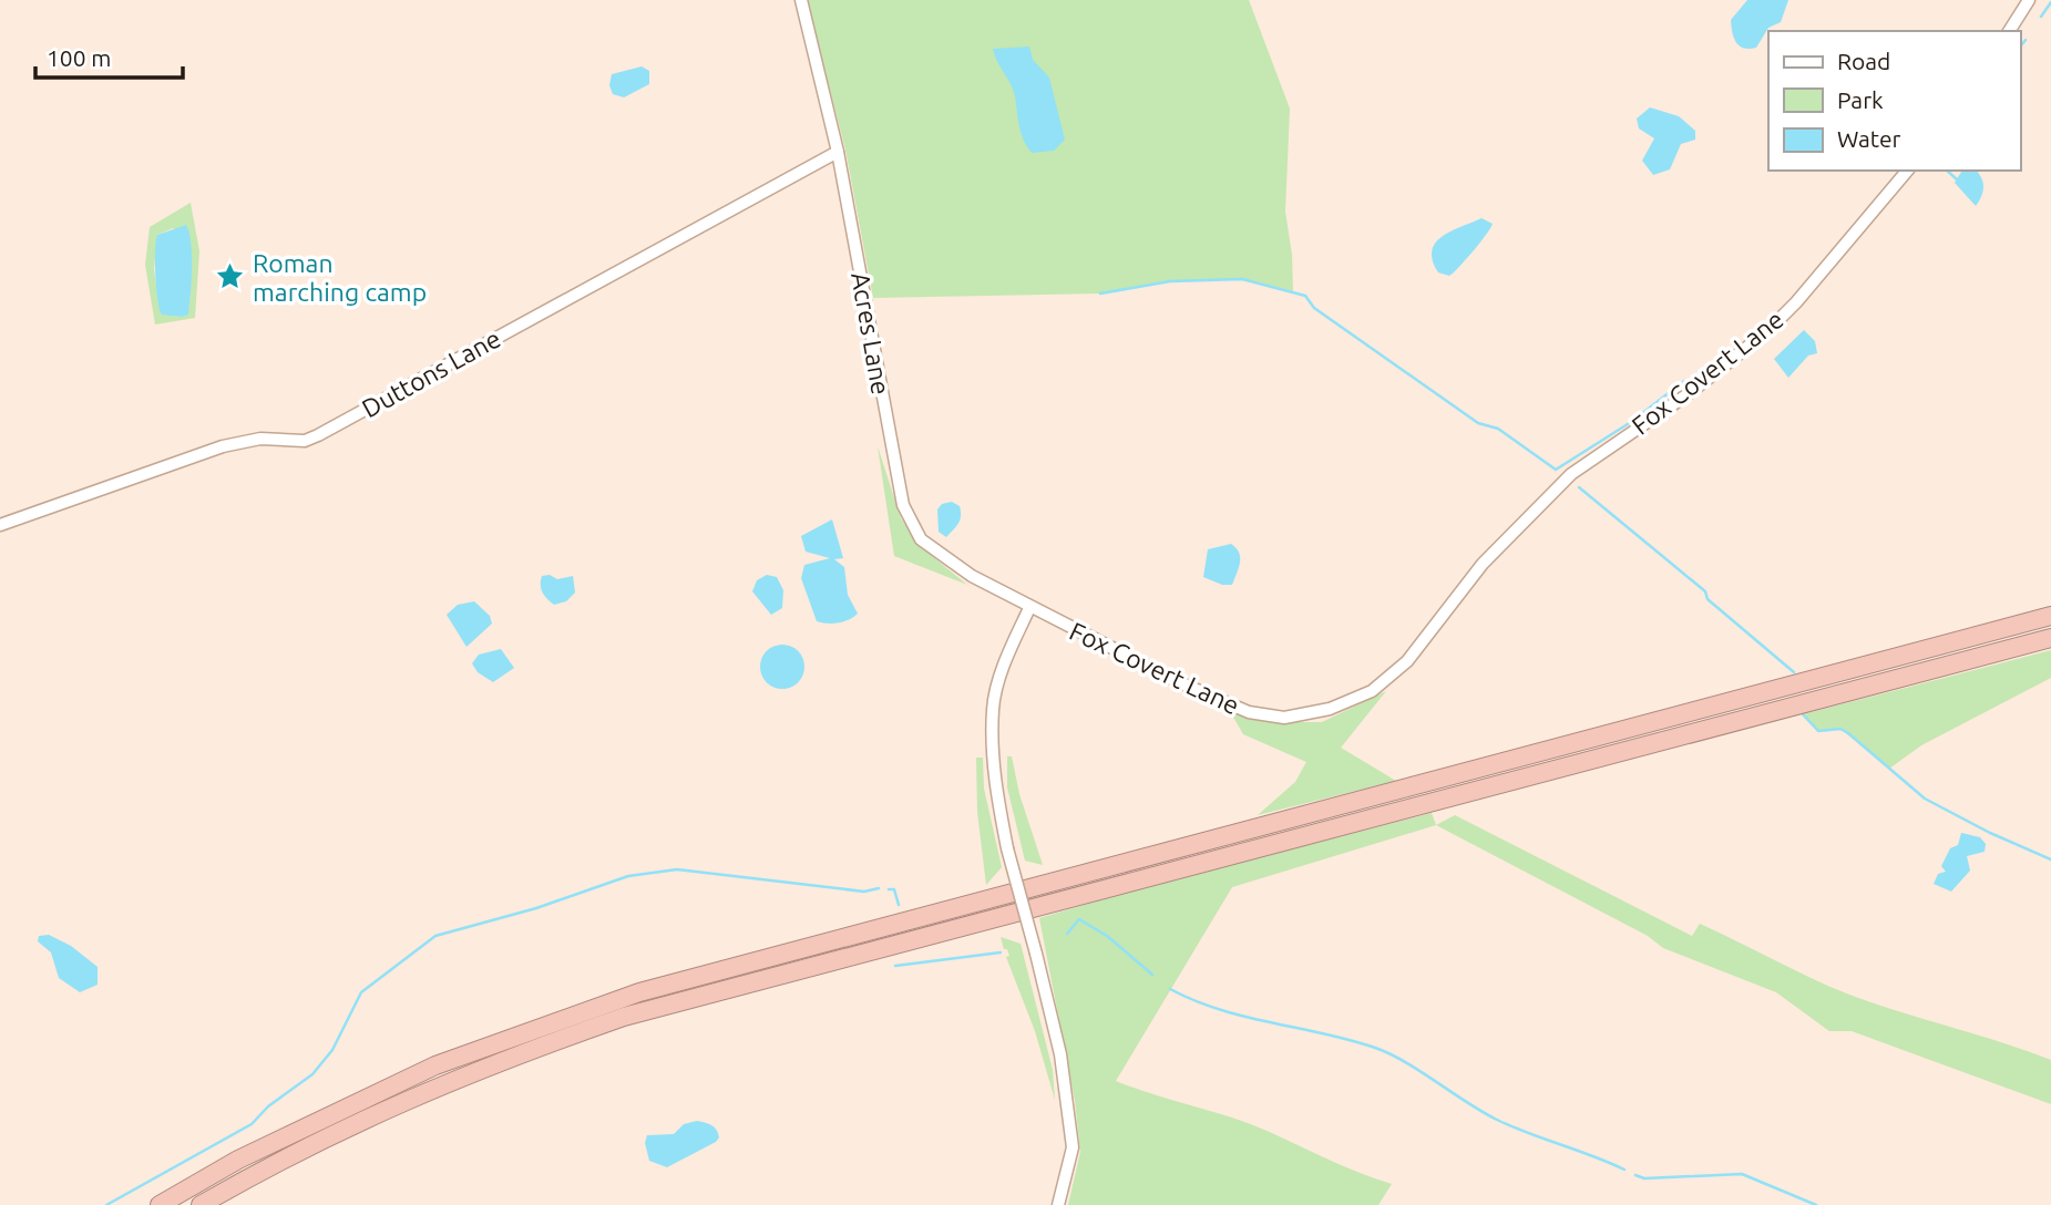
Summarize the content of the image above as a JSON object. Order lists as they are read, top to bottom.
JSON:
{
  "streets": {
    "street": ["Acres Lane", "Fox Covert Lane", "Duttons Lane"]
  },
  "crossings": [
    ["Acres Lane", "Fox Covert Lane"],
    ["Acres Lane", "Duttons Lane"]
  ],
  "places": {
    "place": ["Roman marching camp"]
  },
  "legend": ["Road", "Park", "Water"],
  "scale_bar": "100 m"
}
